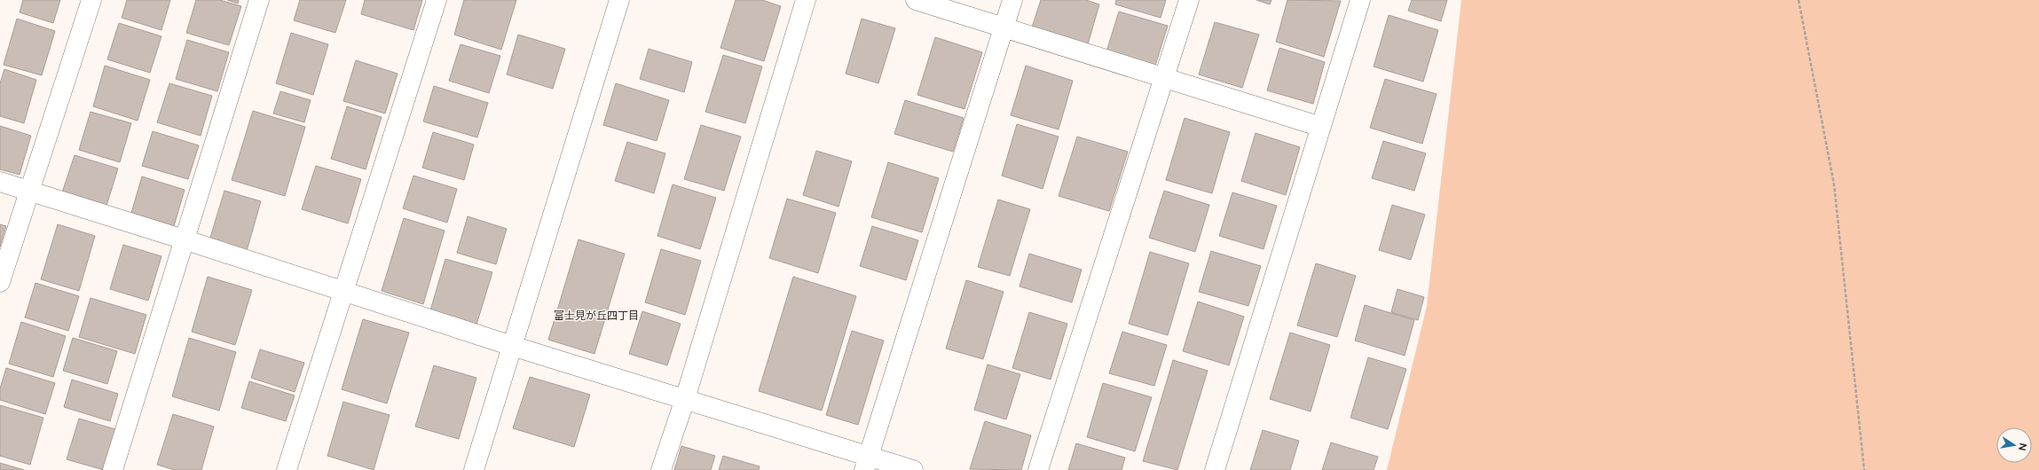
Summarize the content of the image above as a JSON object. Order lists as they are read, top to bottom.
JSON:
{
  "districts": ["富士見が丘四丁目"],
  "north": "right"
}
